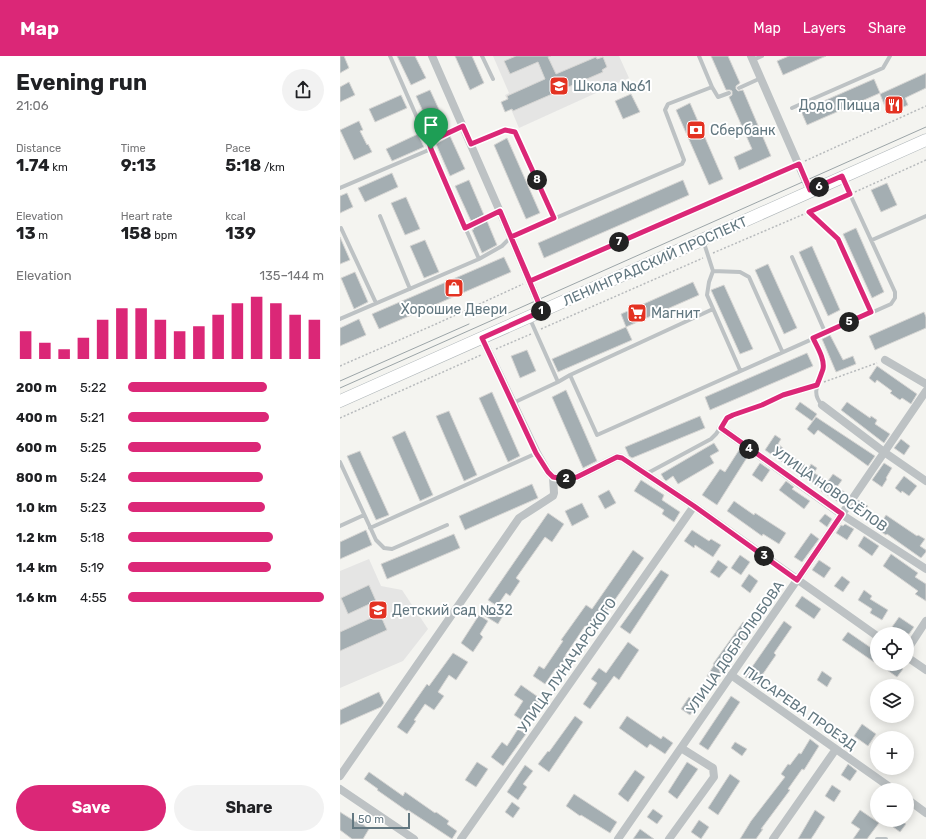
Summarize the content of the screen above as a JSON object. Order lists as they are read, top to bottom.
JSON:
{
  "streets": {
    "main road": ["ЛЕНИНГРАДСКИЙ ПРОСПЕКТ"],
    "street": [
      "УЛИЦА НОВОСЁЛОВ",
      "УЛИЦА ДОБРОЛЮБОВА",
      "УЛИЦА ЛУНАЧАРСКОГО",
      "ПИСАРЕВА ПРОЕЗД"
    ]
  },
  "crossings": [
    ["УЛИЦА НОВОСЁЛОВ", "УЛИЦА ДОБРОЛЮБОВА"],
    ["УЛИЦА ДОБРОЛЮБОВА", "ПИСАРЕВА ПРОЕЗД"]
  ],
  "places": {
    "school or university": ["Школа №61", "Детский сад №32"],
    "restaurant": ["Додо Пицца"],
    "bank": ["Сбербанк"],
    "shop": ["Хорошие Двери"],
    "supermarket": ["Магнит"]
  },
  "scale_bar": "50 m",
  "page": {
    "header": "Map",
    "nav": ["Map", "Layers", "Share"],
    "heading": ["Evening run", "21:06"],
    "stats": [
      ["Distance", "1.74 km"],
      ["Time", "9:13"],
      ["Pace", "5:18 /km"],
      ["Elevation", "13 m"],
      ["Heart rate", "158 bpm"],
      ["kcal", "139"]
    ],
    "pins": [
      "8",
      "6",
      "7",
      "1",
      "5",
      "4",
      "2",
      "3"
    ],
    "chart": ["Elevation", "135–144 m"],
    "list": [
      {
        "name": "200 m",
        "note": "5:22"
      },
      {
        "name": "400 m",
        "note": "5:21"
      },
      {
        "name": "600 m",
        "note": "5:25"
      },
      {
        "name": "800 m",
        "note": "5:24"
      },
      {
        "name": "1.0 km",
        "note": "5:23"
      },
      {
        "name": "1.2 km",
        "note": "5:18"
      },
      {
        "name": "1.4 km",
        "note": "5:19"
      },
      {
        "name": "1.6 km",
        "note": "4:55"
      }
    ],
    "map_buttons": ["+", "−"],
    "buttons": ["Save", "Share"],
    "scale": "50 m"
  }
}
